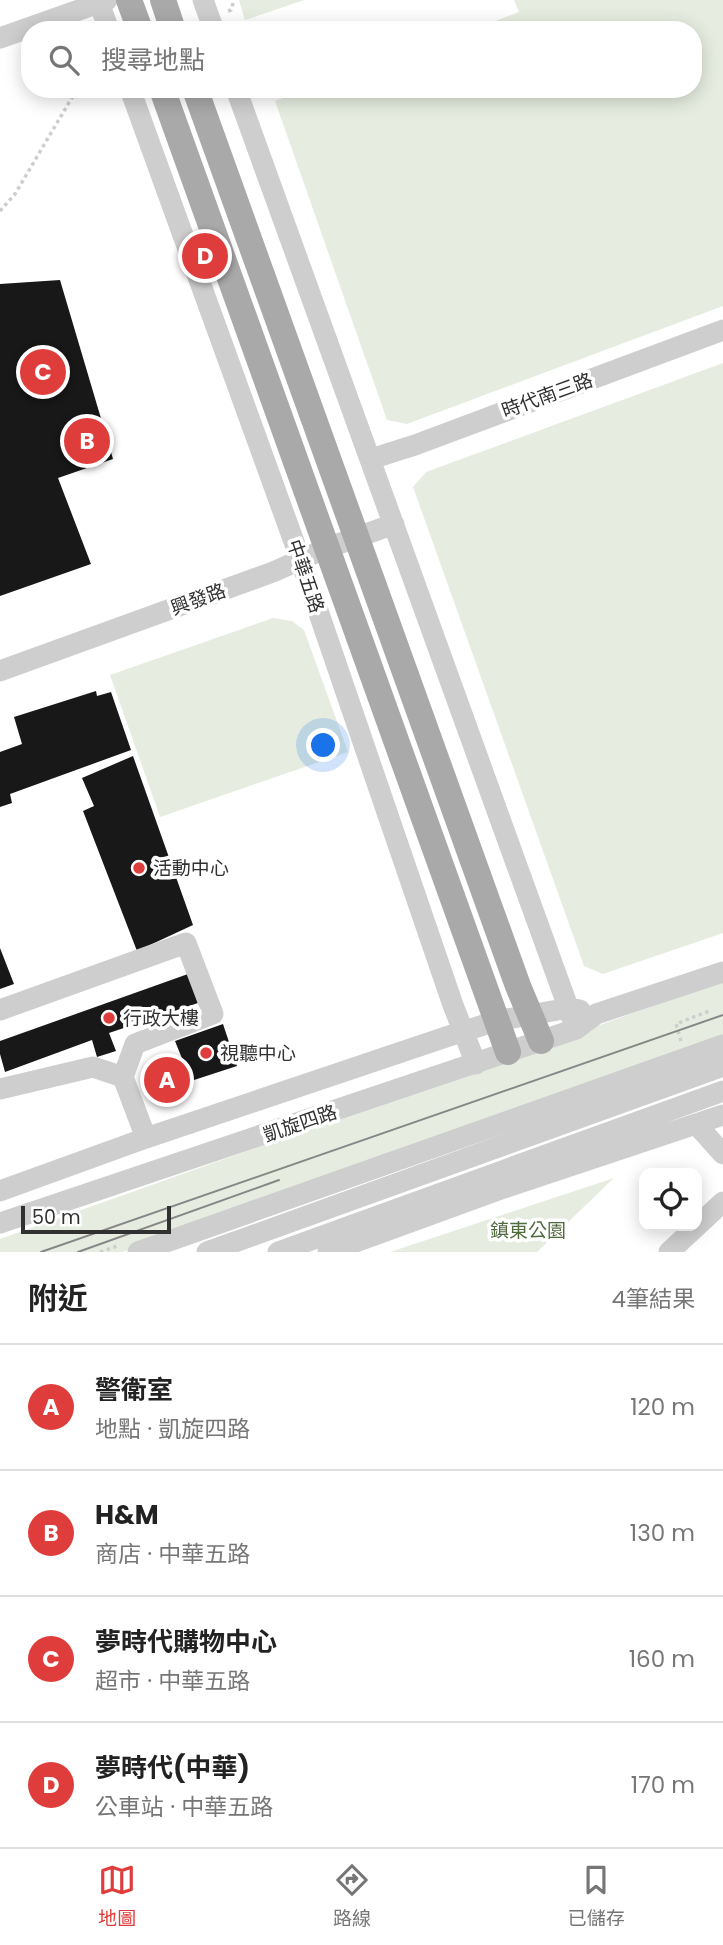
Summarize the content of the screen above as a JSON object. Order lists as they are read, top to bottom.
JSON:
{
  "streets": {
    "main road": ["中華五路"],
    "street": ["時代南三路", "興發路", "凱旋四路"]
  },
  "crossings": [
    ["中華五路", "興發路"],
    ["中華五路", "凱旋四路"]
  ],
  "parks": ["鎮東公園"],
  "places": ["活動中心", "行政大樓", "視聽中心"],
  "scale_bar": "50 m",
  "page": {
    "search": "搜尋地點",
    "pins": [
      "D",
      "C",
      "B",
      "A"
    ],
    "scale": "50 m",
    "heading": ["附近", "4筆結果"],
    "list": [
      {
        "mark": "A",
        "name": "警衛室",
        "note": "地點 · 凱旋四路",
        "value": "120 m"
      },
      {
        "mark": "B",
        "name": "H&M",
        "note": "商店 · 中華五路",
        "value": "130 m"
      },
      {
        "mark": "C",
        "name": "夢時代購物中心",
        "note": "超市 · 中華五路",
        "value": "160 m"
      },
      {
        "mark": "D",
        "name": "夢時代(中華)",
        "note": "公車站 · 中華五路",
        "value": "170 m"
      }
    ],
    "nav": ["地圖", "路線", "已儲存"]
  }
}
